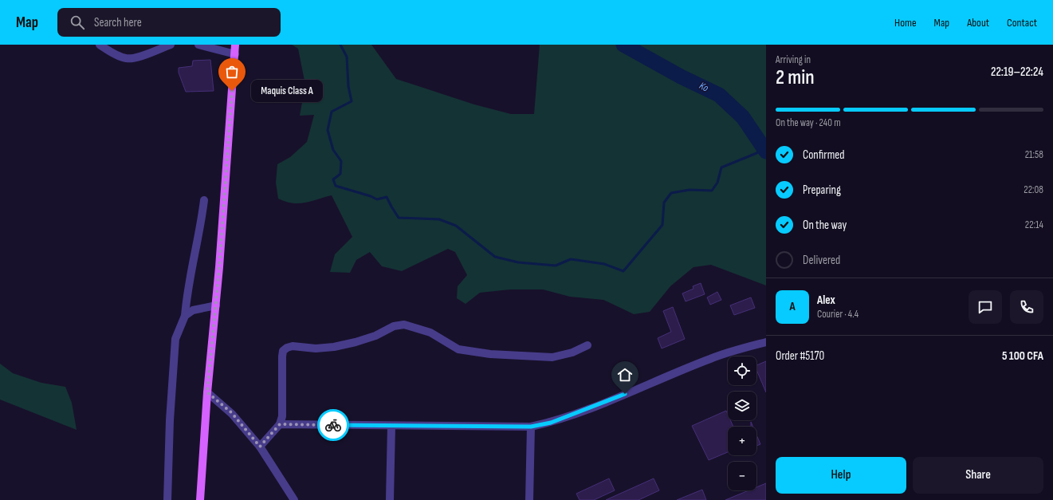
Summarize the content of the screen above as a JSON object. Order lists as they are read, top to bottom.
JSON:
{
  "water": ["Ko"],
  "places": ["Maquis Class A"],
  "page": {
    "header": "Map",
    "search": "Search here",
    "nav": [
      "Home",
      "Map",
      "About",
      "Contact"
    ],
    "heading": ["2 min", "Arriving in", "22:19–22:24"],
    "panel": [
      "Alex",
      "Courier · 4.4",
      "Order #5170",
      "5 100 CFA"
    ],
    "bubble": "Maquis Class A",
    "bar": "On the way · 240 m",
    "list": [
      ["Confirmed", "21:58"],
      ["Preparing", "22:08"],
      ["On the way", "22:14"],
      "Delivered"
    ],
    "round": "A",
    "map_buttons": ["+", "−"],
    "buttons": ["Help", "Share"]
  }
}
